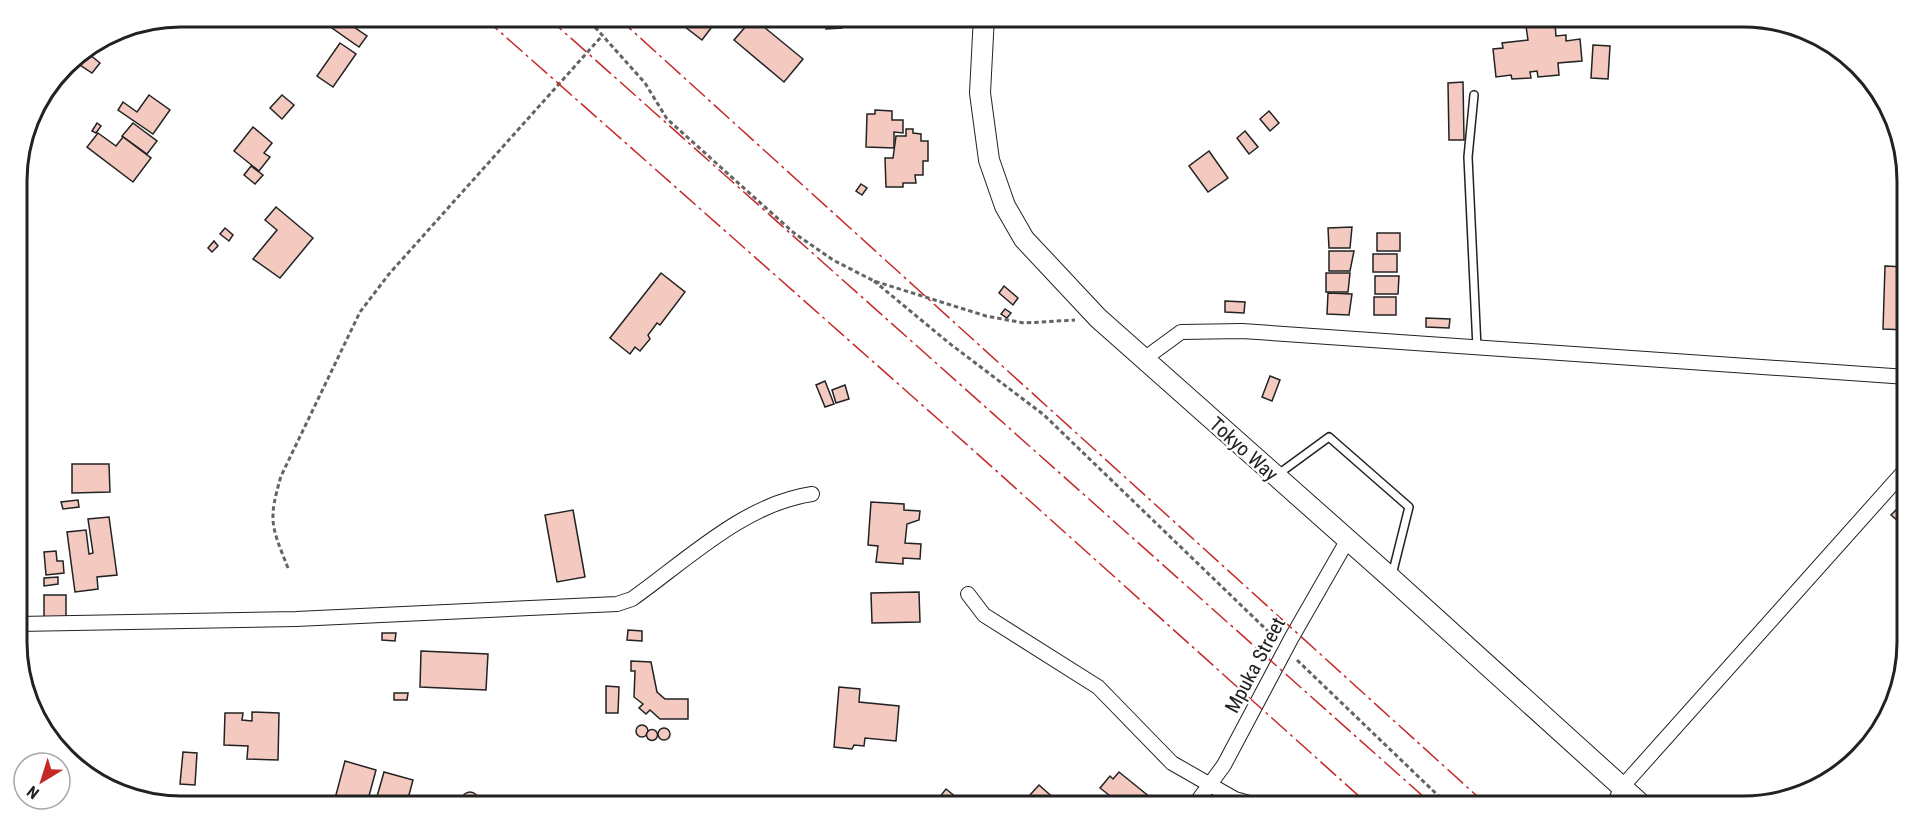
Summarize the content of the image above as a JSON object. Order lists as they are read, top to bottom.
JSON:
{
  "streets": {
    "street": ["Tokyo Way", "Mpuka Street"]
  },
  "crossings": [
    ["Tokyo Way", "Mpuka Street"]
  ],
  "north": "bottom left"
}
